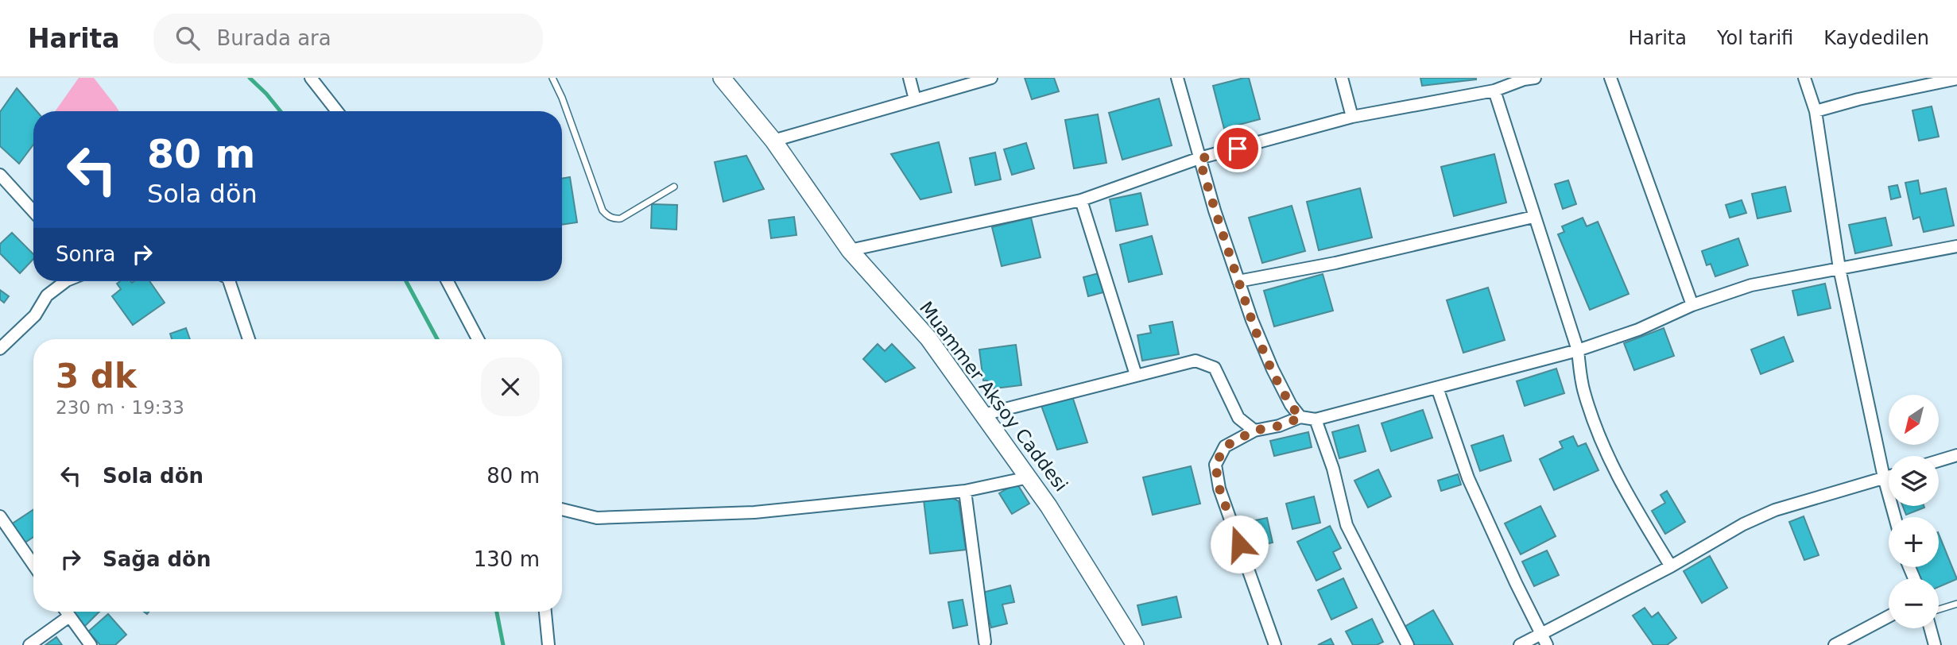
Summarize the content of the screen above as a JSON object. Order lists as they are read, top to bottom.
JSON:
{
  "streets": {
    "street": ["Muammer Aksoy Caddesi"]
  },
  "north": "bottom left",
  "page": {
    "header": "Harita",
    "search": "Burada ara",
    "nav": ["Harita", "Yol tarifi", "Kaydedilen"],
    "turn": ["80 m", "Sola dön"],
    "then": "Sonra",
    "heading": ["3 dk", "230 m · 19:33"],
    "map_buttons": ["+", "−"],
    "list": [
      {
        "name": "Sola dön",
        "value": "80 m"
      },
      {
        "name": "Sağa dön",
        "value": "130 m"
      }
    ]
  }
}
